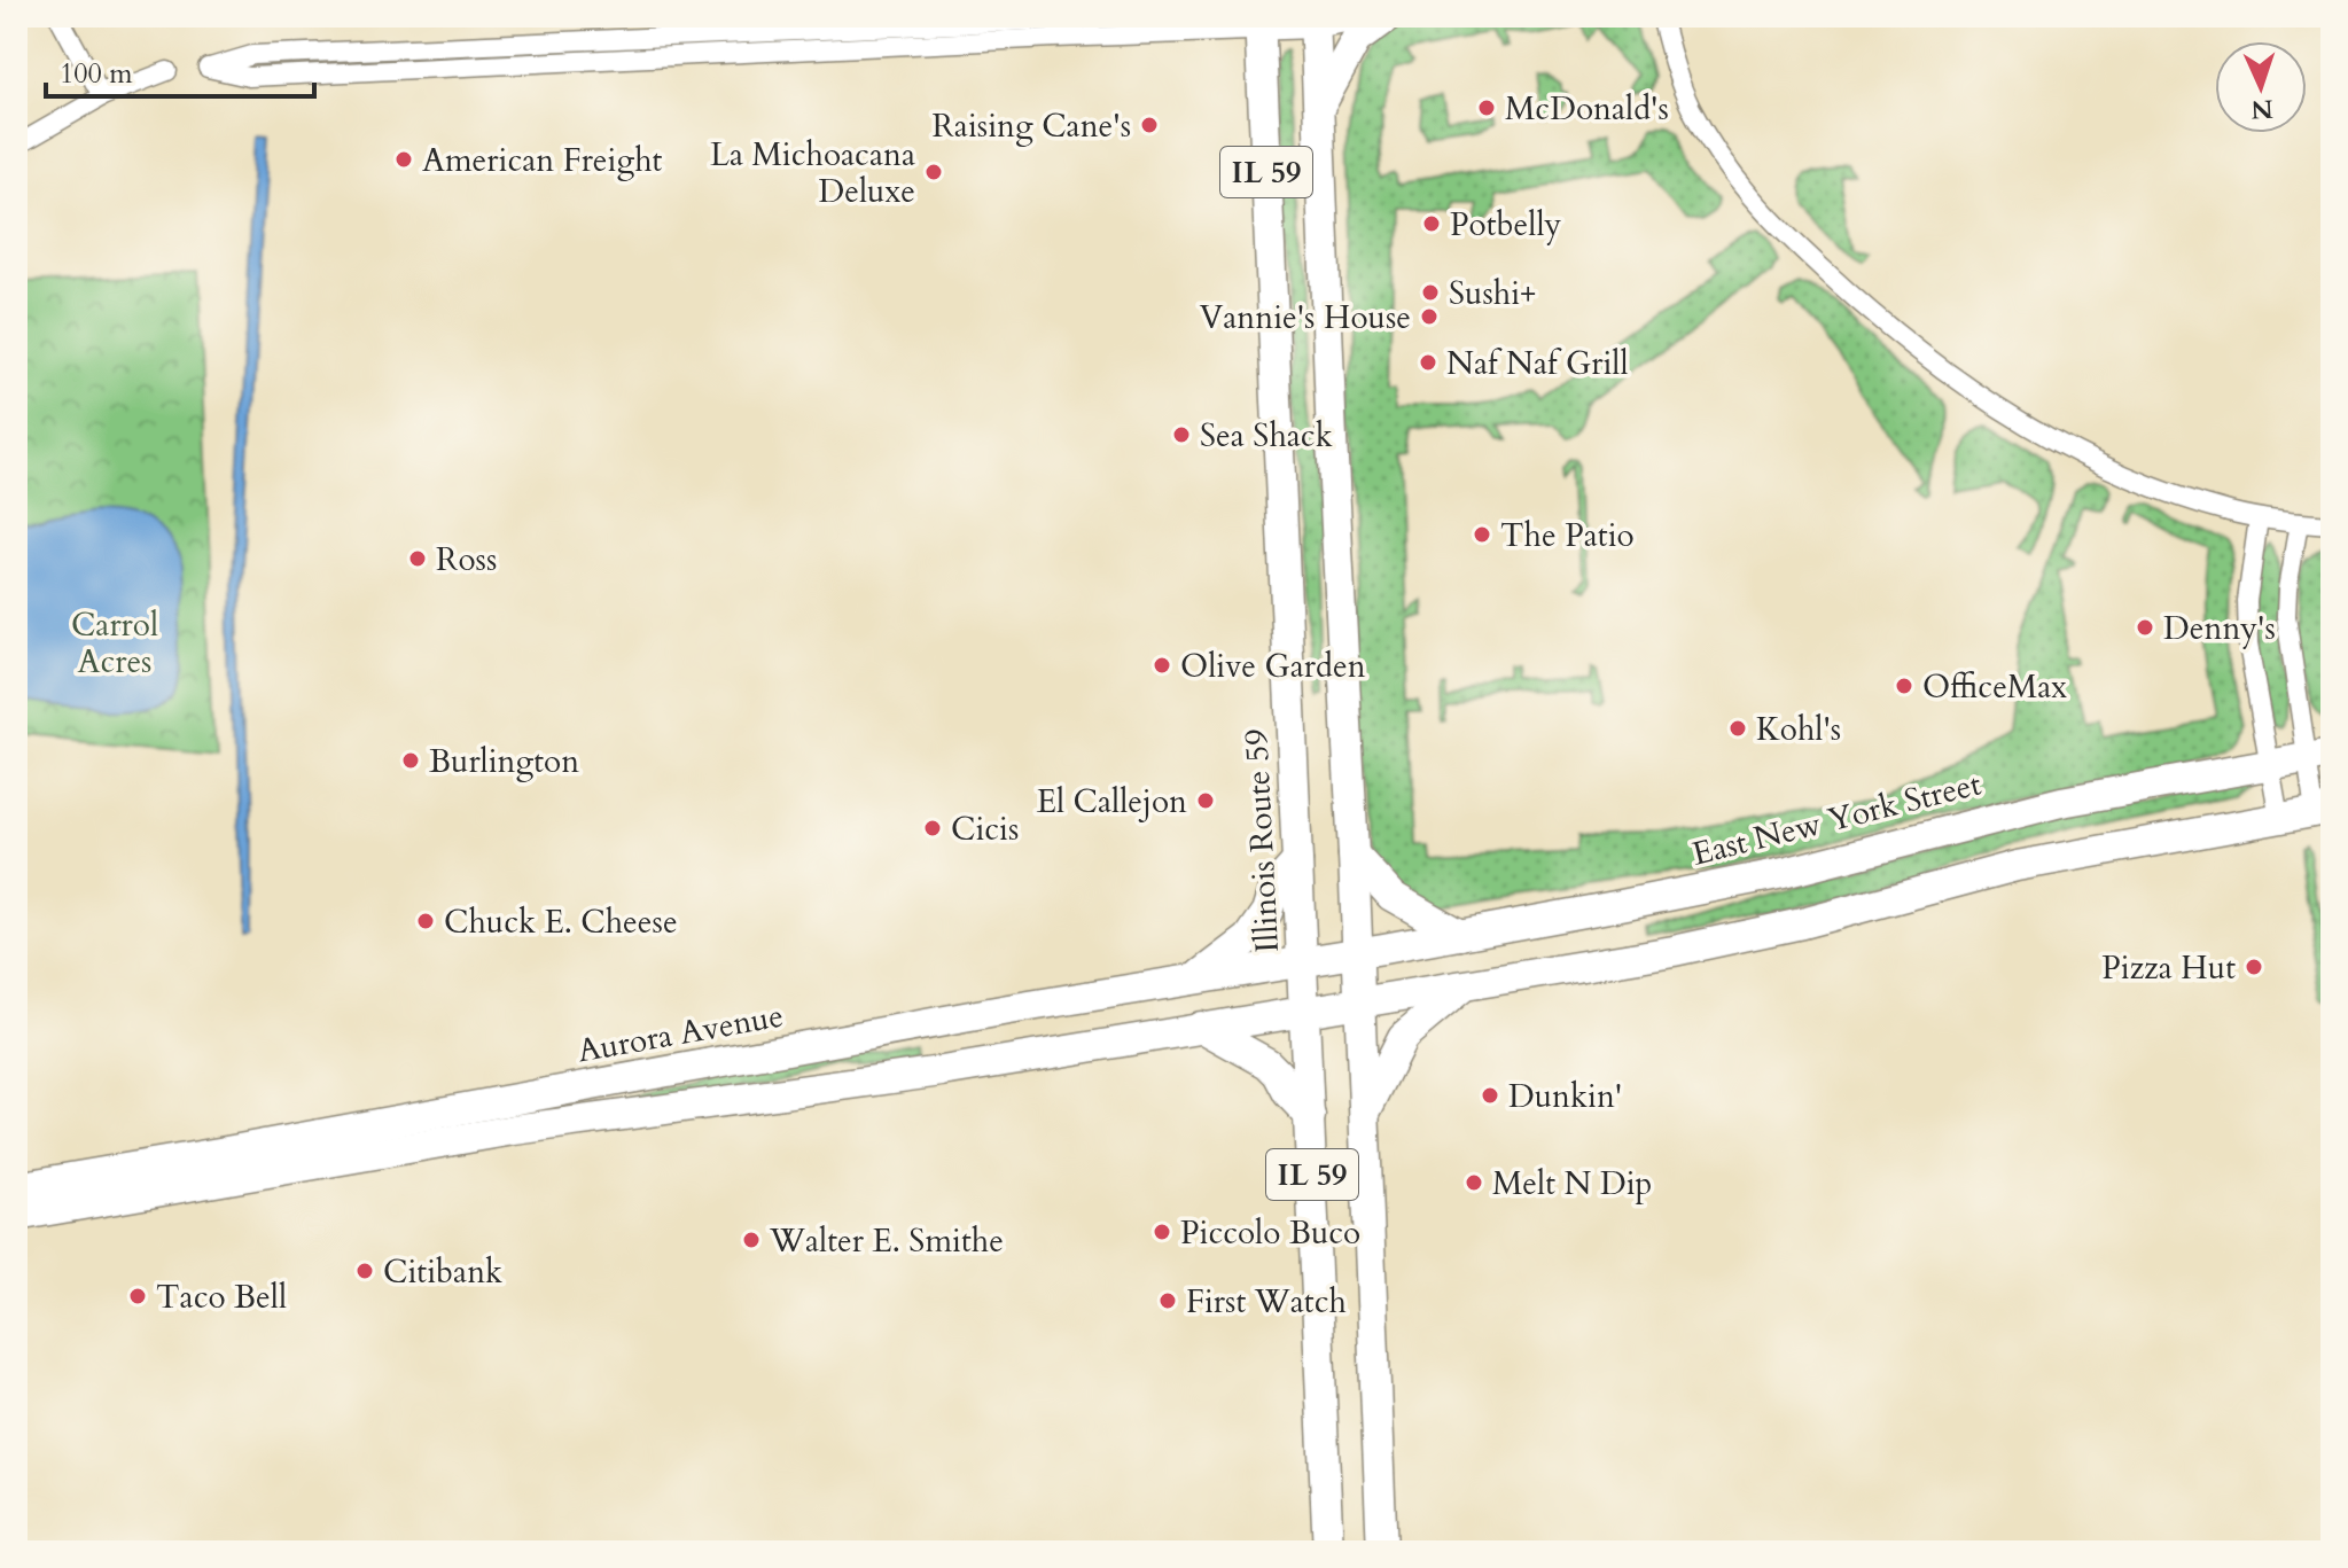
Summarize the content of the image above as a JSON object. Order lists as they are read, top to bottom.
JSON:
{
  "streets": {
    "main road": [
      "IL 59",
      "East New York Street",
      "Illinois Route 59",
      "Aurora Avenue"
    ]
  },
  "crossings": [
    ["IL 59", "East New York Street"],
    ["IL 59", "Aurora Avenue"],
    ["East New York Street", "Aurora Avenue"],
    ["Illinois Route 59", "Aurora Avenue"]
  ],
  "parks": ["Carrol Acres"],
  "places": [
    "McDonald's",
    "Raising Cane's",
    "American Freight",
    "La Michoacana Deluxe",
    "Potbelly",
    "Sushi+",
    "Vannie's House",
    "Naf Naf Grill",
    "Sea Shack",
    "The Patio",
    "Ross",
    "Denny's",
    "Olive Garden",
    "OfficeMax",
    "Kohl's",
    "Burlington",
    "El Callejon",
    "Cicis",
    "Chuck E. Cheese",
    "Pizza Hut",
    "Dunkin'",
    "Melt N Dip",
    "Piccolo Buco",
    "Walter E. Smithe",
    "Citibank",
    "Taco Bell",
    "First Watch"
  ],
  "scale_bar": "100 m",
  "north": "bottom"
}
